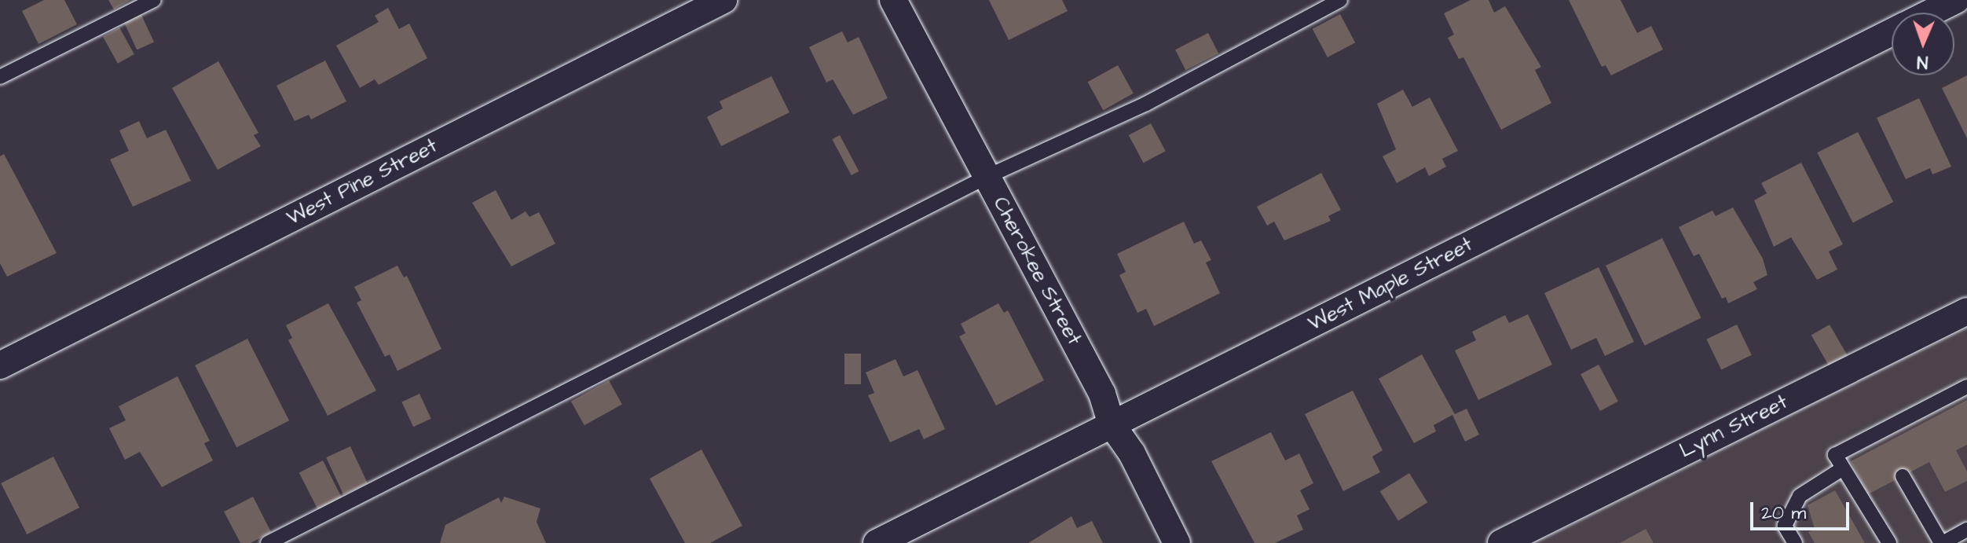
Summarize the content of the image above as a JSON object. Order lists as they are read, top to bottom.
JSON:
{
  "streets": {
    "street": [
      "West Pine Street",
      "Cherokee Street",
      "West Maple Street",
      "Lynn Street"
    ]
  },
  "crossings": [
    ["Cherokee Street", "West Maple Street"]
  ],
  "scale_bar": "20 m",
  "north": "bottom"
}
